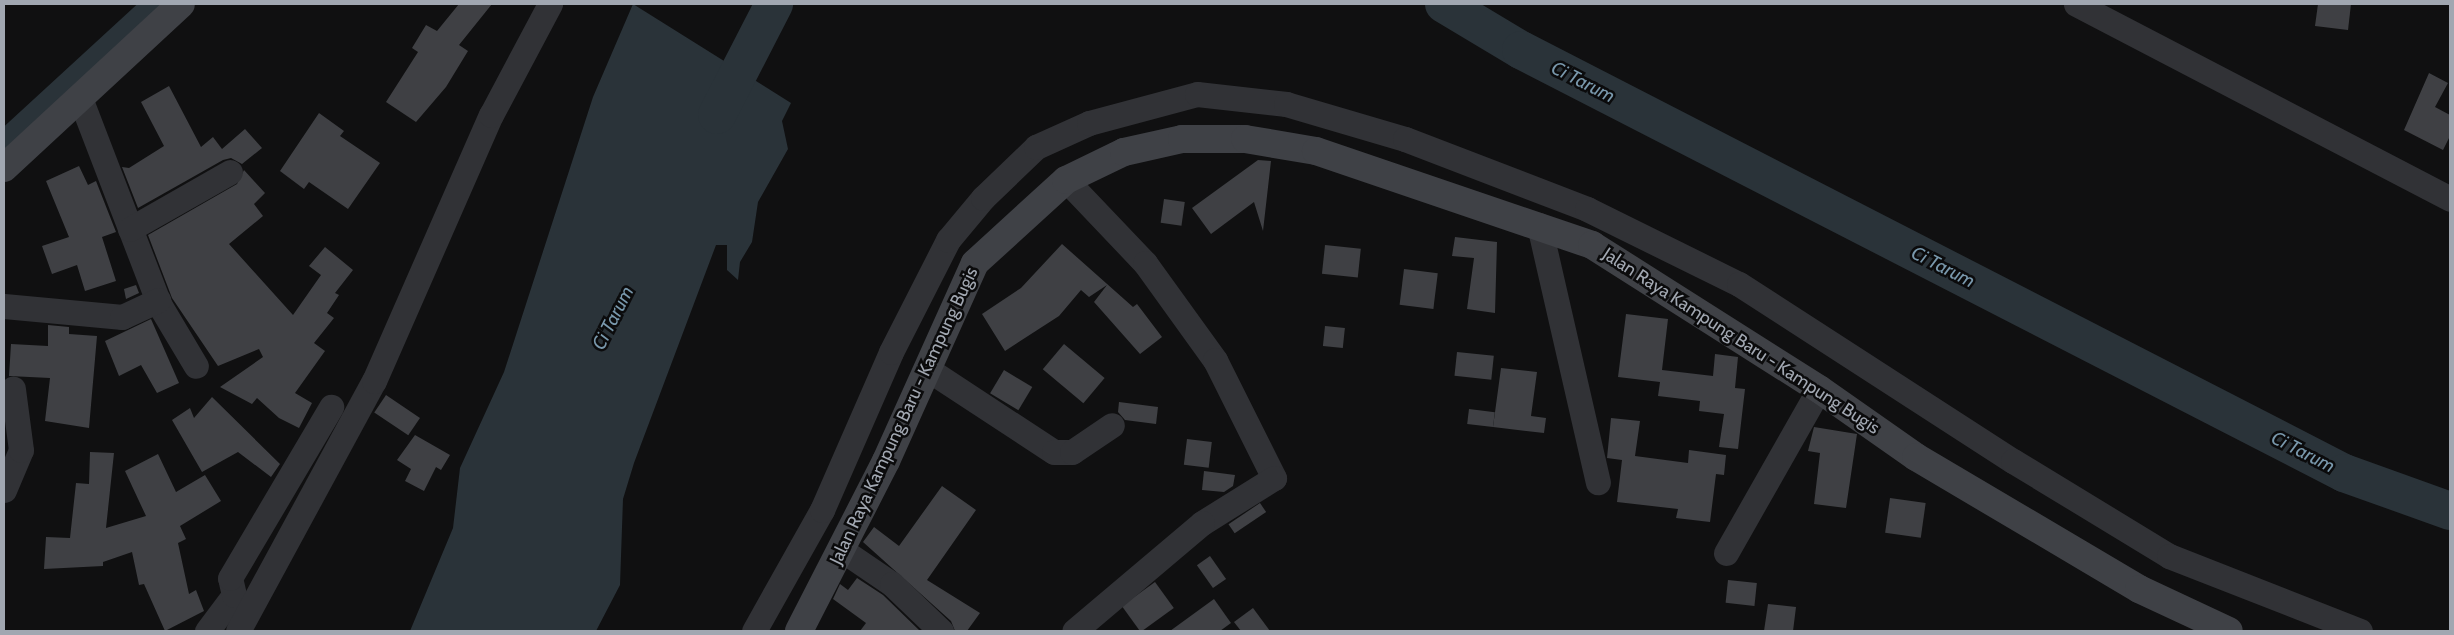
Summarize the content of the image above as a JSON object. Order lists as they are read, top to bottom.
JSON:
{
  "streets": {
    "street": ["Jalan Raya Kampung Baru - Kampung Bugis"]
  },
  "water": ["Ci Tarum"]
}
